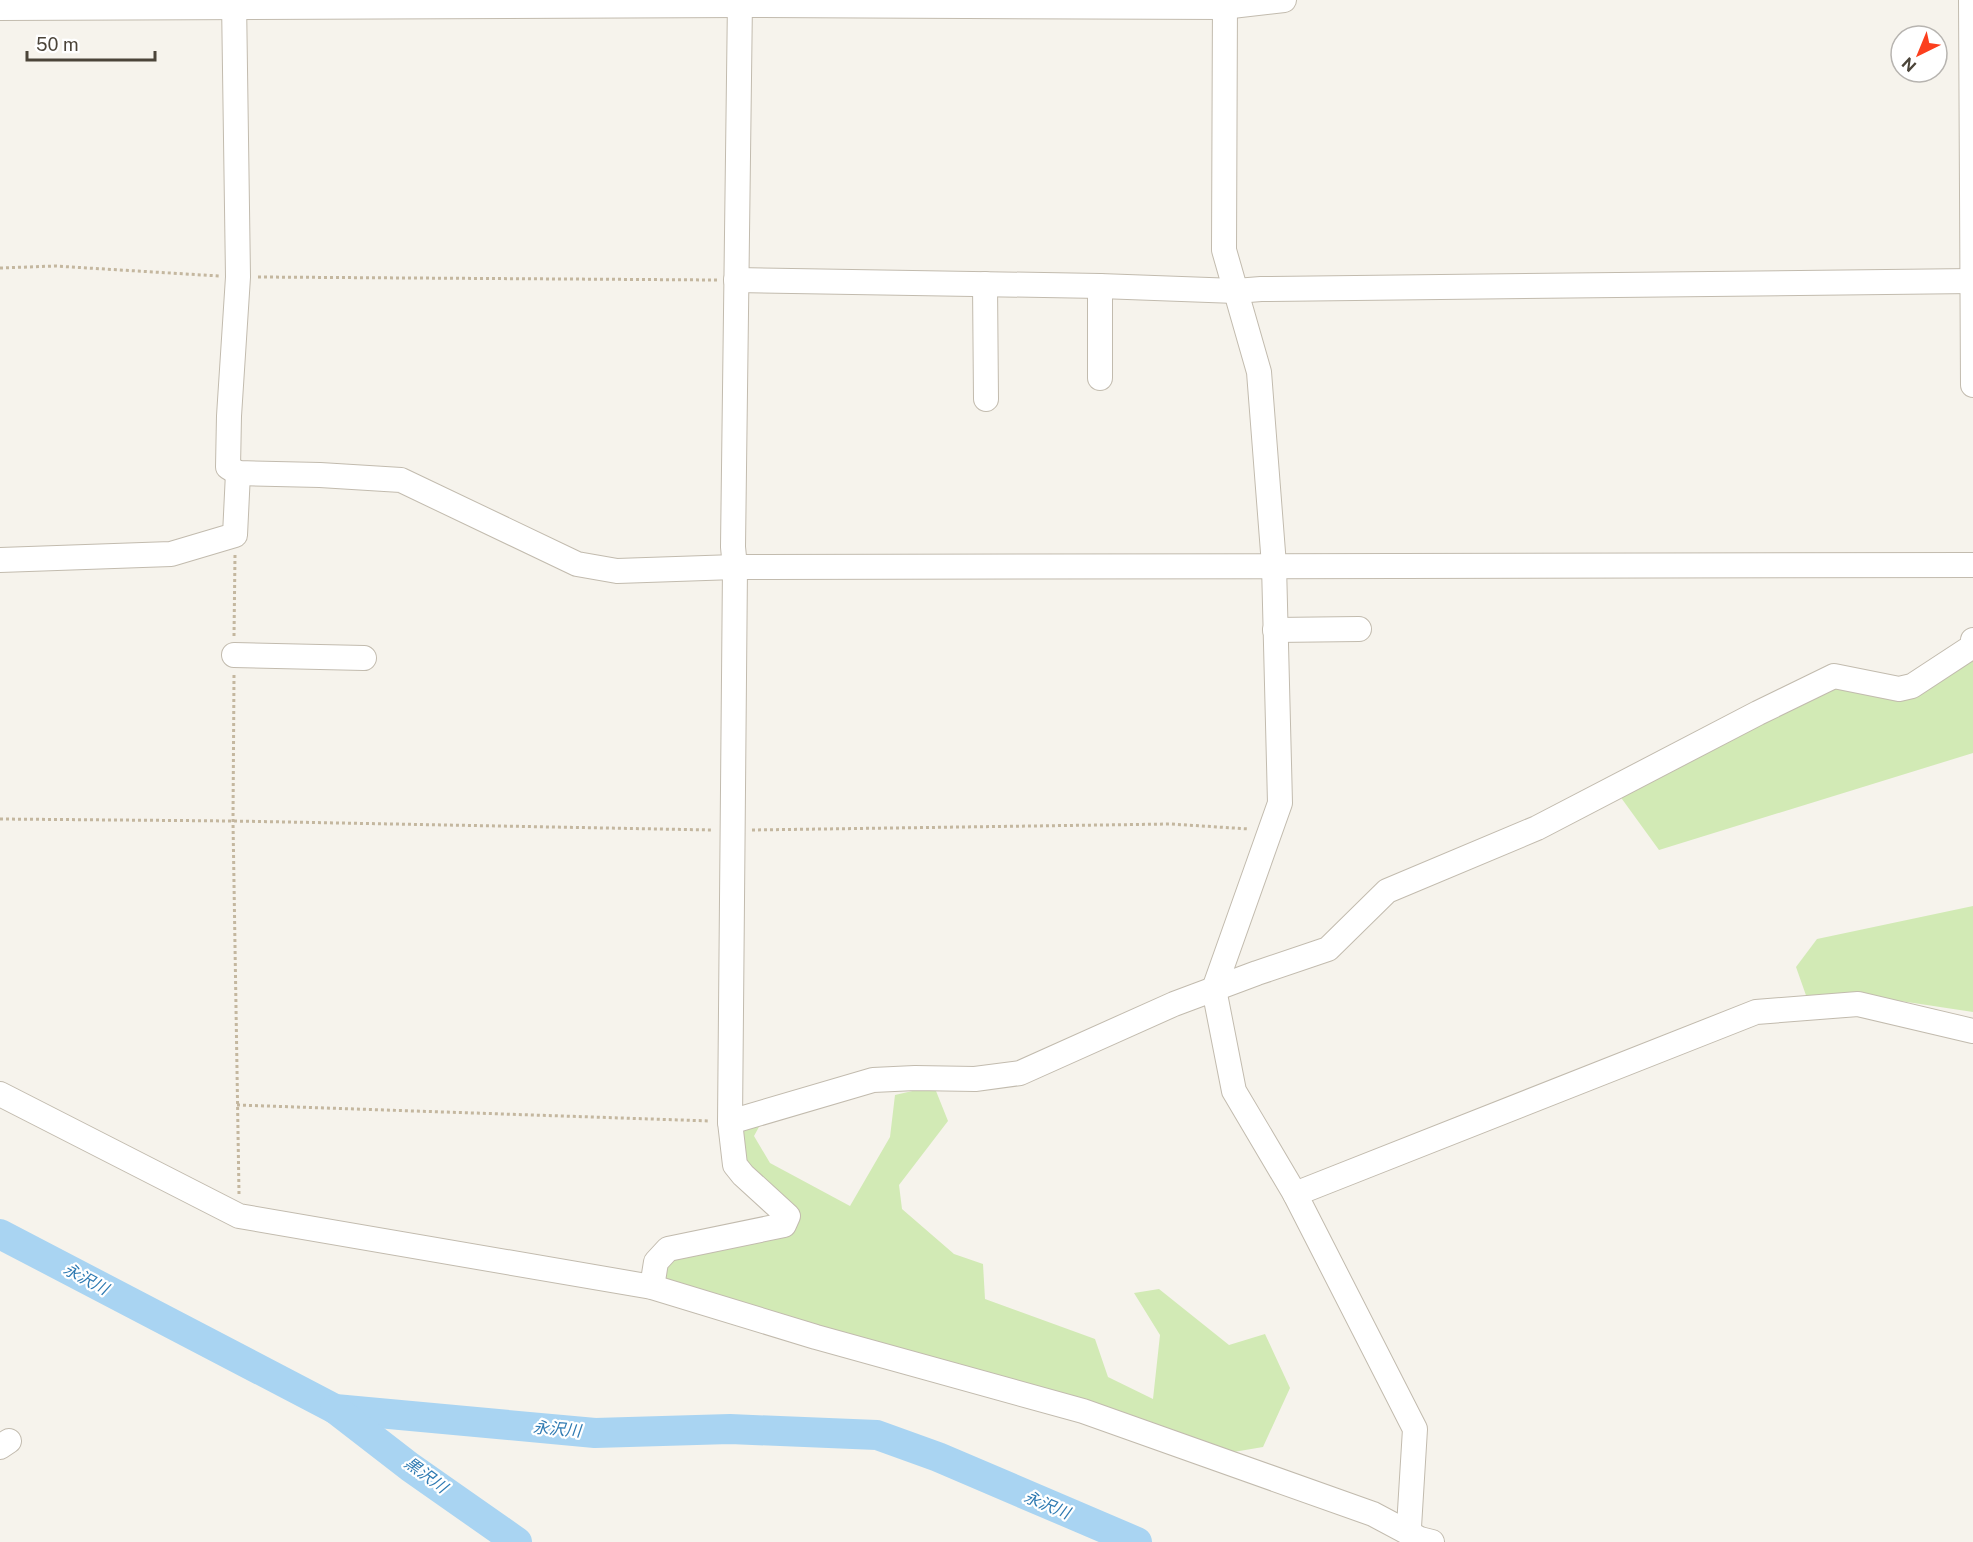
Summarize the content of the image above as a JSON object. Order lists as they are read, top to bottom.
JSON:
{
  "water": ["永沢川", "黒沢川"],
  "scale_bar": "50 m",
  "north": "bottom left"
}
